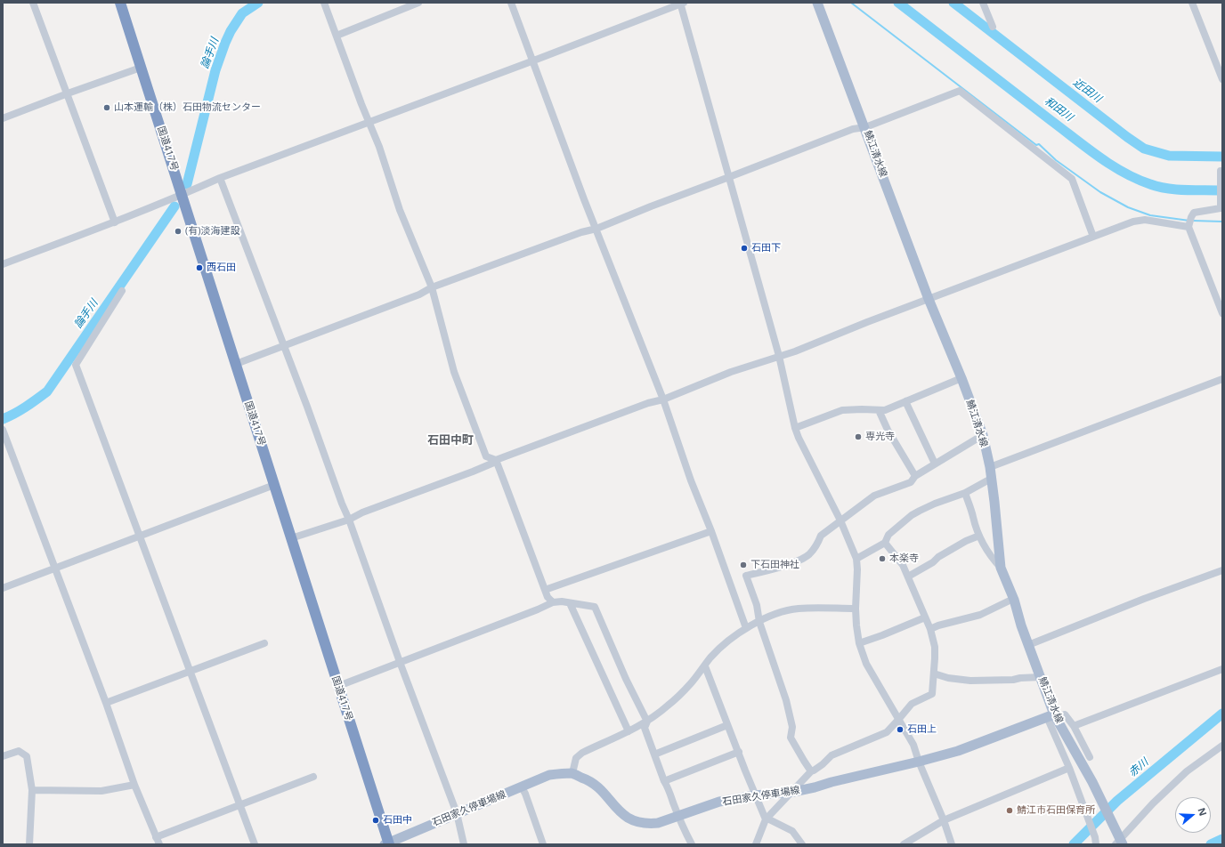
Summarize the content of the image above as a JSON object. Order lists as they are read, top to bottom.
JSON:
{
  "streets": {
    "highway": ["国道417号"],
    "main road": ["鯖江清水線", "石田家久停車場線"]
  },
  "crossings": [
    ["国道417号", "石田家久停車場線"],
    ["鯖江清水線", "石田家久停車場線"]
  ],
  "districts": ["石田中町"],
  "water": [
    "論手川",
    "近田川",
    "和田川",
    "赤川"
  ],
  "places": [
    "山本運輸（株）石田物流センター",
    "(有)淡海建設",
    "石田下",
    "西石田",
    "専光寺",
    "本楽寺",
    "下石田神社",
    "石田上",
    "鯖江市石田保育所",
    "石田中"
  ],
  "north": "right"
}
